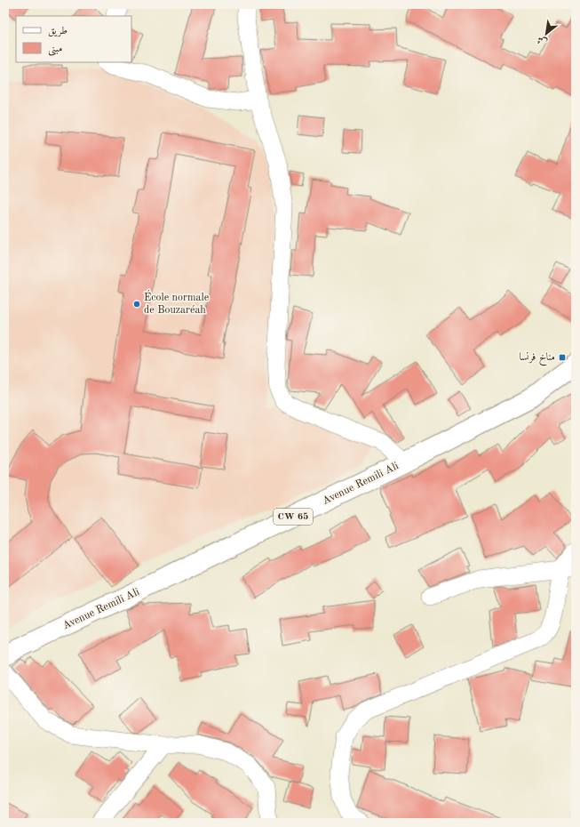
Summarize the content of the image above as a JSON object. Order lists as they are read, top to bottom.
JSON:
{
  "streets": {
    "main road": ["Avenue Remili Ali", "CW 65"]
  },
  "places": {
    "other": ["École normale de Bouzaréah"],
    "transit": ["مناخ فرنسا"]
  },
  "legend": ["طريق", "مبنى"],
  "north": "bottom left"
}
